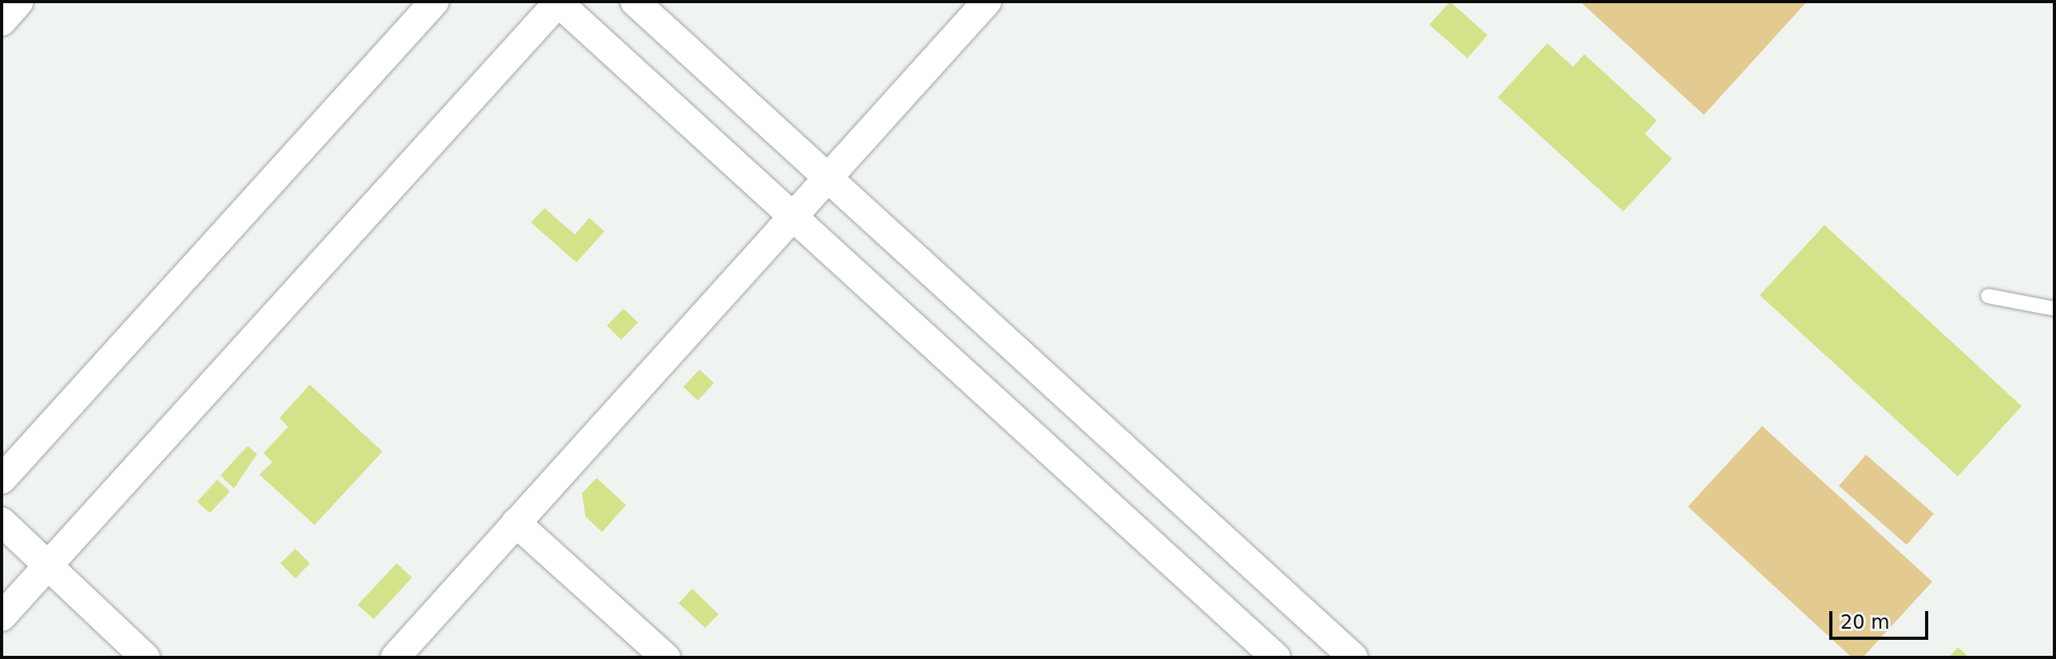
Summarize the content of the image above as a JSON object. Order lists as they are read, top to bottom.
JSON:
{
  "scale_bar": "20 m"
}
